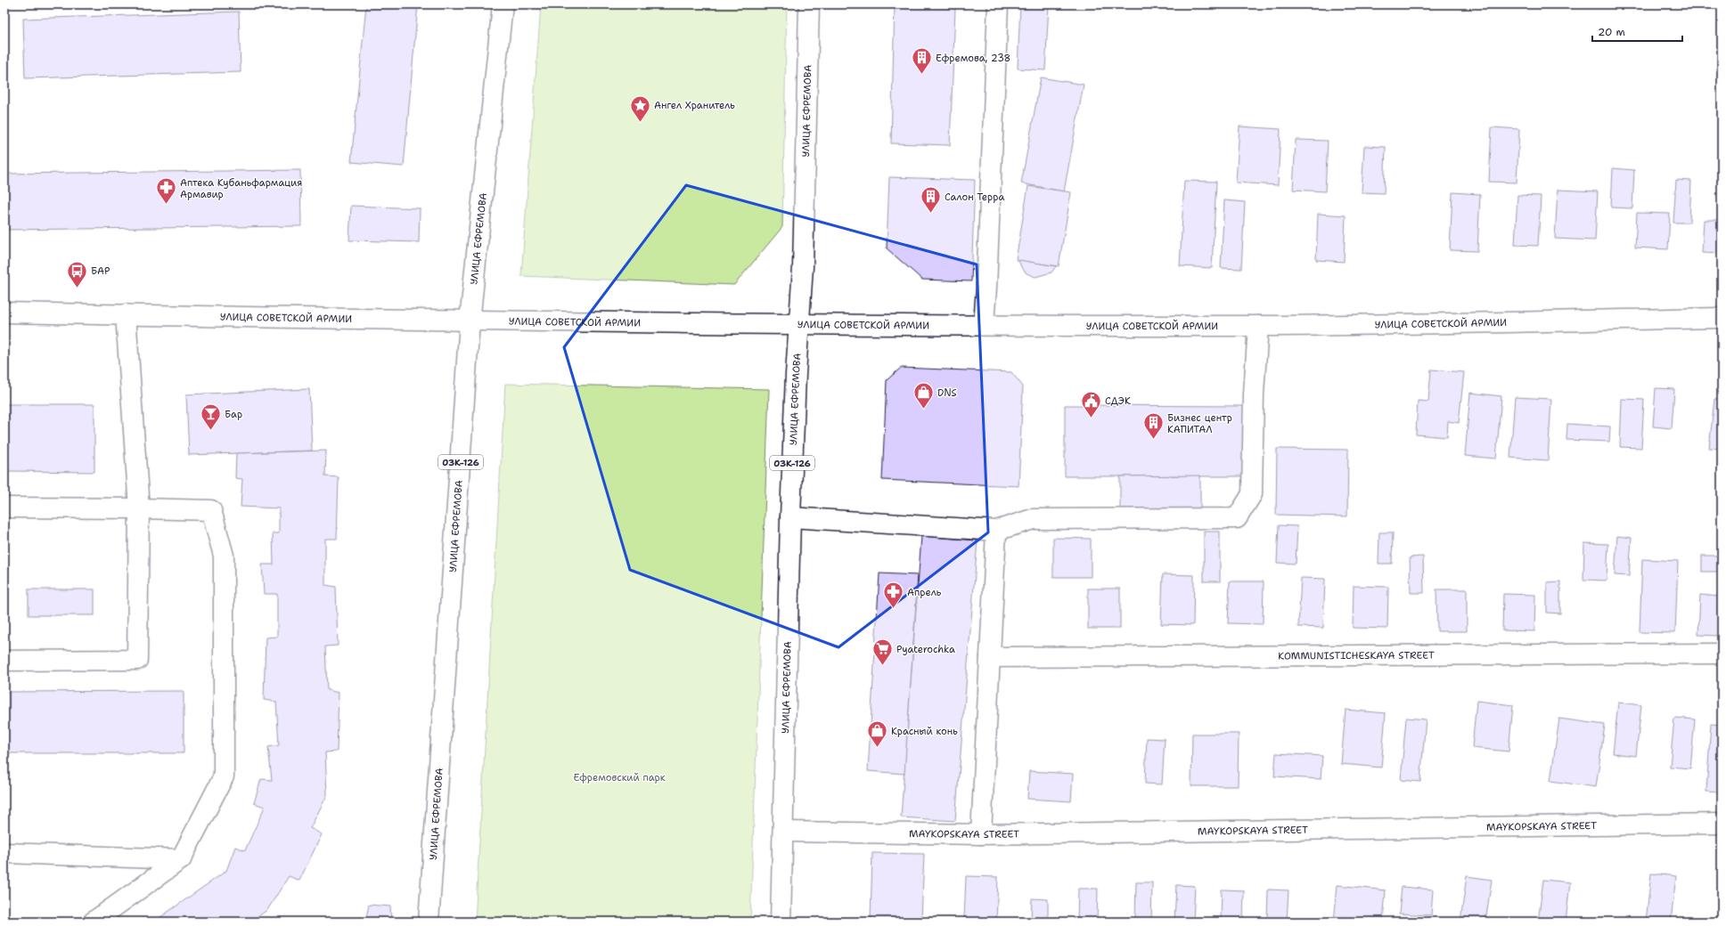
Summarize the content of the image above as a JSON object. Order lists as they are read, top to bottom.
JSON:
{
  "streets": {
    "main road": [
      "УЛИЦА ЕФРЕМОВА",
      "УЛИЦА СОВЕТСКОЙ АРМИИ",
      "03К-126",
      "KOMMUNISTICHESKAYA STREET",
      "MAYKOPSKAYA STREET"
    ]
  },
  "crossings": [
    ["УЛИЦА ЕФРЕМОВА", "УЛИЦА СОВЕТСКОЙ АРМИИ"],
    ["УЛИЦА ЕФРЕМОВА", "MAYKOPSKAYA STREET"]
  ],
  "parks": ["Ефремовский парк"],
  "places": {
    "building": ["Ефремова, 238", "Салон Терра", "Бизнес центр КАПИТАЛ"],
    "place": ["Ангел Хранитель"],
    "pharmacy": ["Аптека Кубаньфармация Армавир", "Апрель"],
    "bus stop": ["БАР"],
    "shop": ["DNS", "Красный конь"],
    "public building": ["СДЭК"],
    "bar": ["Бар"],
    "supermarket": ["Pyaterochka"]
  },
  "scale_bar": "20 m"
}
